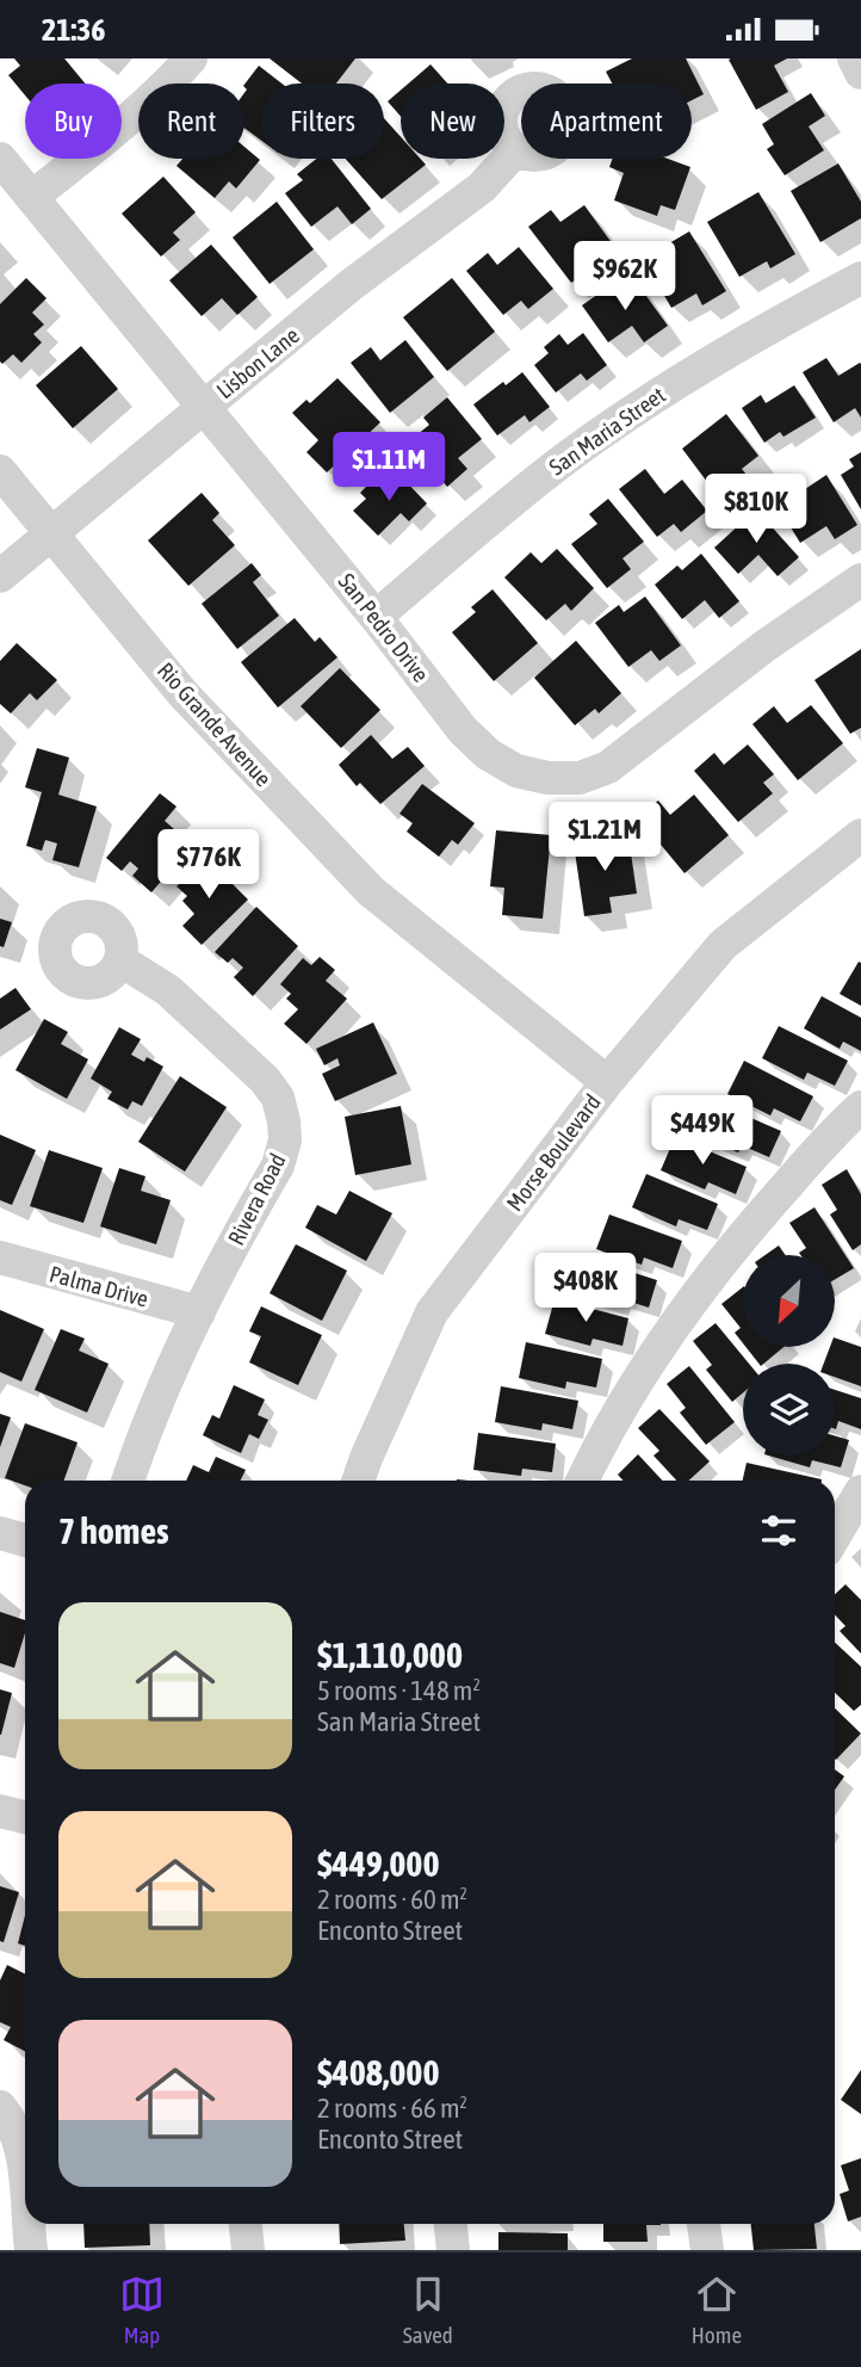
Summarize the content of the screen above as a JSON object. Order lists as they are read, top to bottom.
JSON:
{
  "streets": {
    "street": [
      "Lisbon Lane",
      "San Maria Street",
      "San Pedro Drive",
      "Rio Grande Avenue",
      "Morse Boulevard",
      "Rivera Road",
      "Palma Drive"
    ]
  },
  "crossings": [
    ["Lisbon Lane", "San Pedro Drive"],
    ["Lisbon Lane", "Rio Grande Avenue"],
    ["San Maria Street", "San Pedro Drive"],
    ["Rio Grande Avenue", "Morse Boulevard"],
    ["Rivera Road", "Palma Drive"]
  ],
  "north": "bottom left",
  "page": {
    "status": "21:36",
    "chip": [
      "Buy",
      "Rent",
      "Filters",
      "New",
      "Apartment"
    ],
    "price": [
      "$962K",
      "$1.11M",
      "$810K",
      "$1.21M",
      "$776K",
      "$449K",
      "$408K"
    ],
    "heading": "7 homes",
    "list": [
      {
        "name": "$1,110,000",
        "note": "5 rooms · 148 m² · San Maria Street"
      },
      {
        "name": "$449,000",
        "note": "2 rooms · 60 m² · Enconto Street"
      },
      {
        "name": "$408,000",
        "note": "2 rooms · 66 m² · Enconto Street"
      }
    ],
    "tabs": ["Map", "Saved", "Home"]
  }
}
